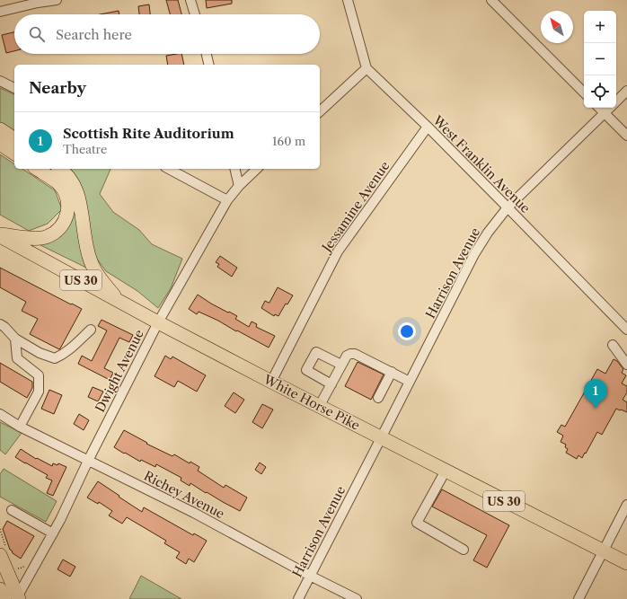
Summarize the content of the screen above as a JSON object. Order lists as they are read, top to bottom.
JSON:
{
  "streets": {
    "highway": ["US 30", "White Horse Pike"],
    "street": [
      "West Franklin Avenue",
      "Jessamine Avenue",
      "Harrison Avenue",
      "Dwight Avenue",
      "Richey Avenue"
    ]
  },
  "crossings": [
    ["West Franklin Avenue", "Jessamine Avenue"],
    ["West Franklin Avenue", "Harrison Avenue"],
    ["Jessamine Avenue", "White Horse Pike"],
    ["Harrison Avenue", "White Horse Pike"],
    ["Harrison Avenue", "Richey Avenue"],
    ["Dwight Avenue", "White Horse Pike"],
    ["Dwight Avenue", "Richey Avenue"]
  ],
  "north": "top left",
  "page": {
    "map_buttons": ["+", "−"],
    "search": "Search here",
    "heading": "Nearby",
    "list": [
      {
        "mark": "1",
        "name": "Scottish Rite Auditorium",
        "note": "Theatre",
        "value": "160 m"
      }
    ],
    "pins": "1"
  }
}
